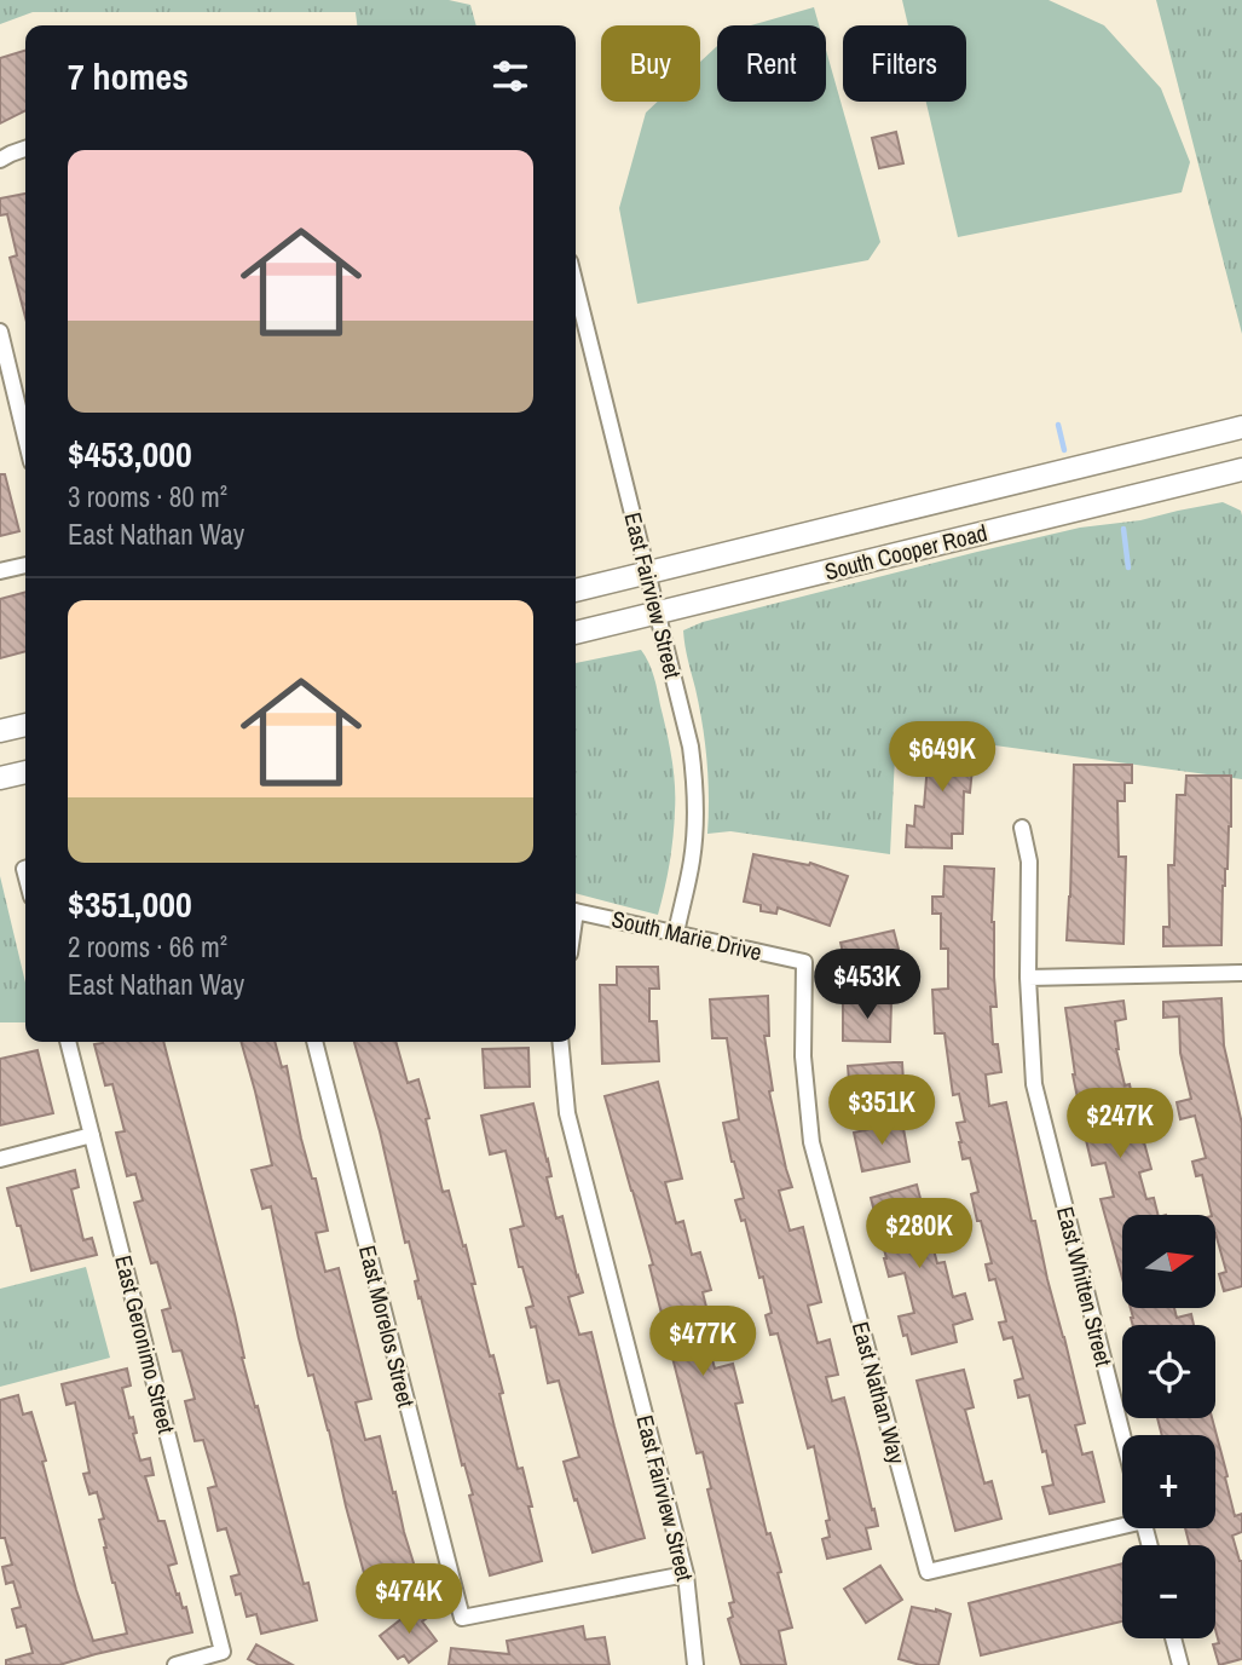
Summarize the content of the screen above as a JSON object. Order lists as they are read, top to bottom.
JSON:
{
  "streets": {
    "main road": ["South Cooper Road"],
    "street": [
      "East Fairview Street",
      "South Marie Drive",
      "East Whitten Street",
      "East Morelos Street",
      "East Geronimo Street",
      "East Nathan Way"
    ]
  },
  "crossings": [
    ["South Cooper Road", "East Fairview Street"],
    ["East Fairview Street", "South Marie Drive"],
    ["East Fairview Street", "East Morelos Street"],
    ["South Marie Drive", "East Nathan Way"]
  ],
  "north": "right",
  "page": {
    "chip": ["Buy", "Rent", "Filters"],
    "heading": "7 homes",
    "list": [
      {
        "name": "$453,000",
        "note": "3 rooms · 80 m² · East Nathan Way"
      },
      {
        "name": "$351,000",
        "note": "2 rooms · 66 m² · East Nathan Way"
      }
    ],
    "price": [
      "$649K",
      "$453K",
      "$351K",
      "$247K",
      "$280K",
      "$477K",
      "$474K"
    ],
    "map_buttons": ["+", "−"]
  }
}
